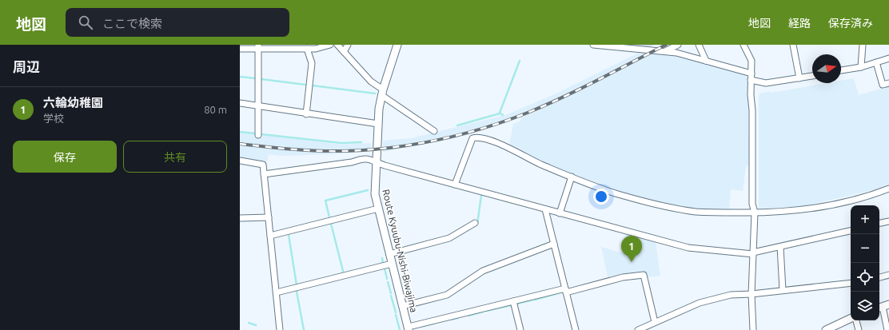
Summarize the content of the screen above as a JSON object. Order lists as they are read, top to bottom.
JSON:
{
  "streets": {
    "main road": ["Route Kyuubu-Nishi-Biwajima"]
  },
  "north": "right",
  "page": {
    "header": "地図",
    "search": "ここで検索",
    "nav": ["地図", "経路", "保存済み"],
    "heading": "周辺",
    "list": [
      {
        "mark": "1",
        "name": "六輪幼稚園",
        "note": "学校",
        "value": "80 m"
      }
    ],
    "buttons": ["保存", "共有"],
    "map_buttons": ["+", "−"],
    "pins": "1"
  }
}
